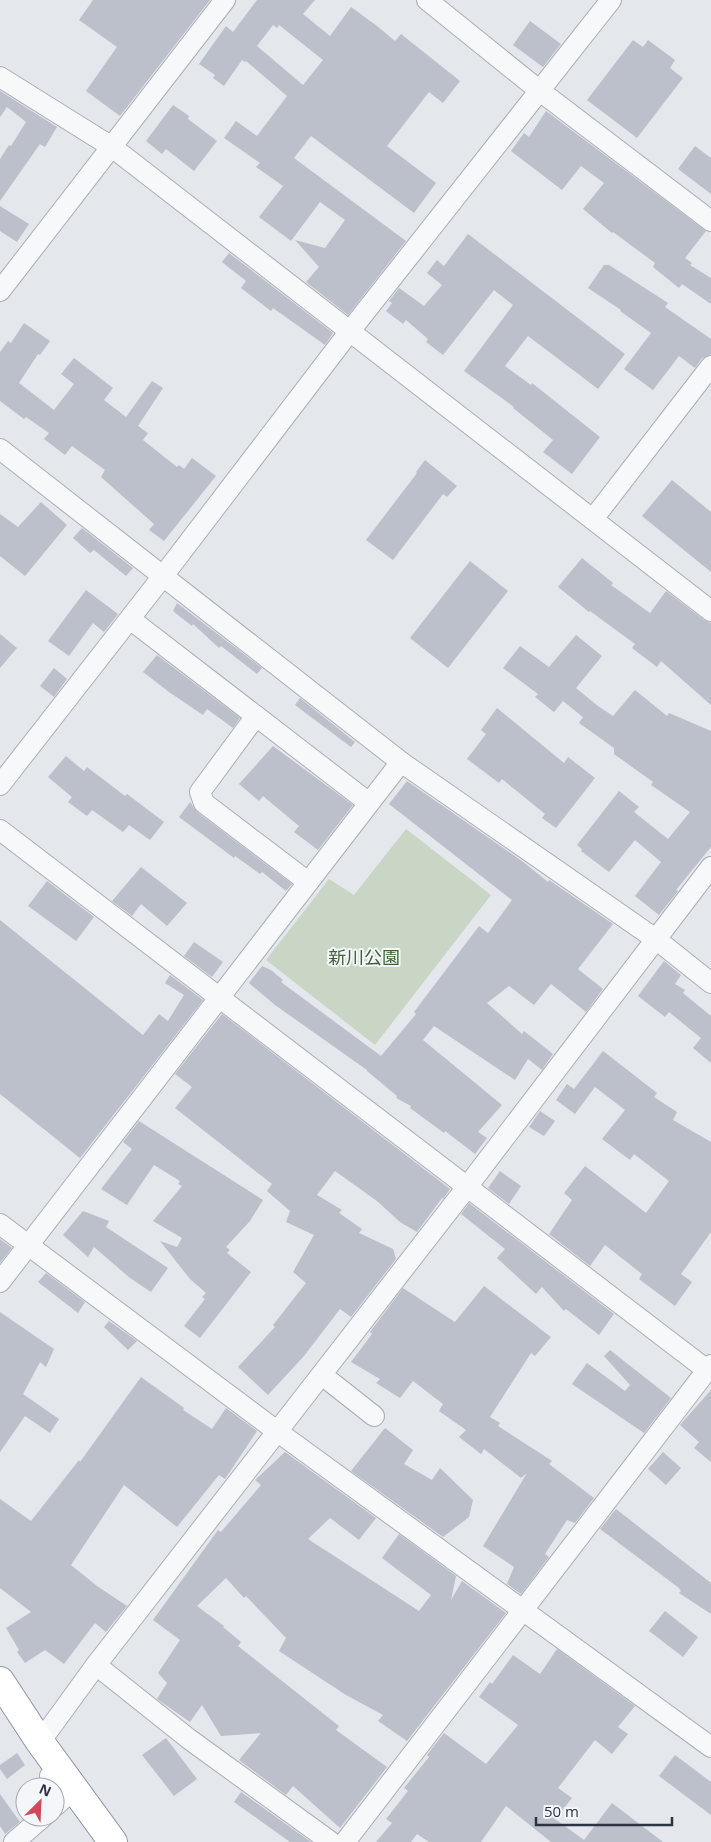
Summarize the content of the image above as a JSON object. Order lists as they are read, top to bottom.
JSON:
{
  "parks": ["新川公園"],
  "scale_bar": "50 m",
  "north": "top right"
}
